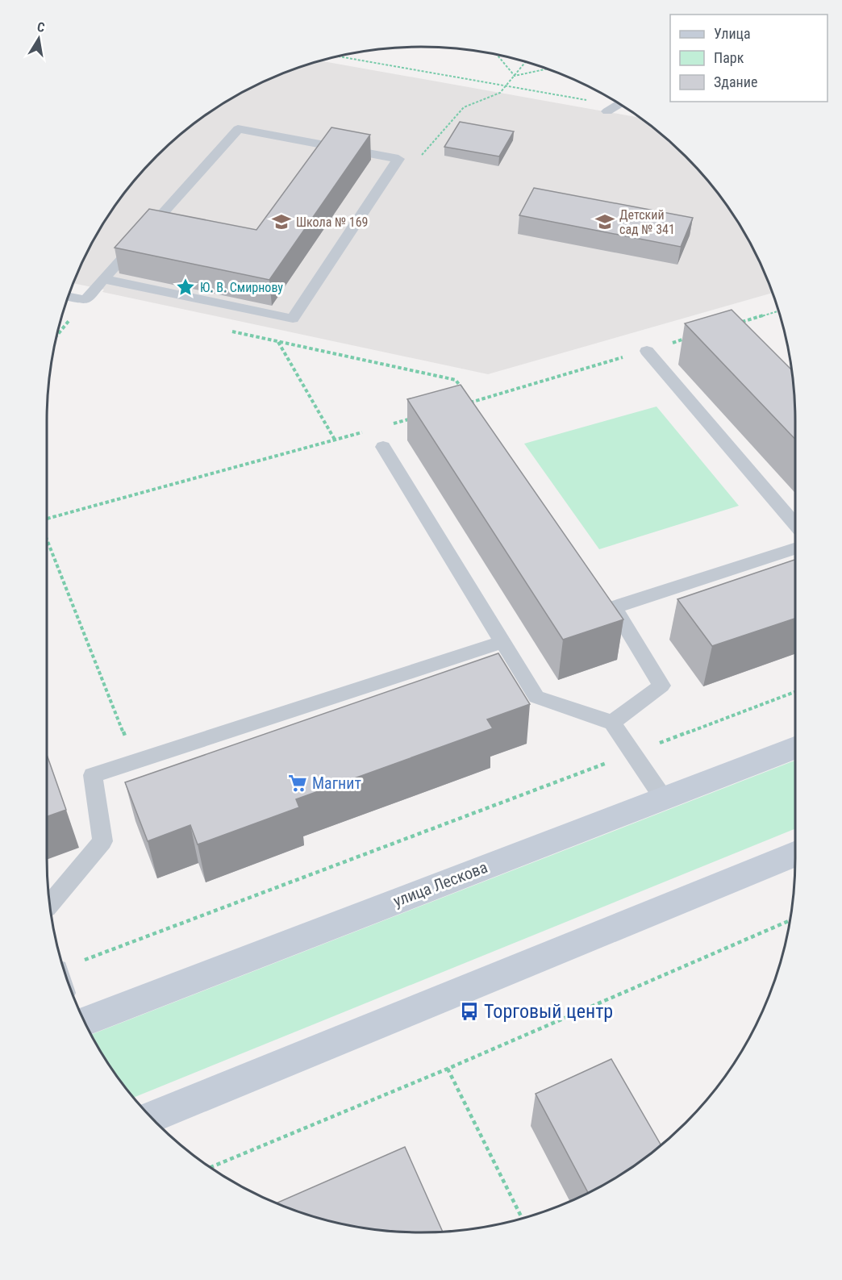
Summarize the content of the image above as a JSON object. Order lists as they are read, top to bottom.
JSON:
{
  "streets": {
    "main road": ["улица Лескова"]
  },
  "places": {
    "school or university": ["Школа № 169", "Детский сад № 341"],
    "place": ["Ю. В. Смирнову"],
    "supermarket": ["Магнит"],
    "bus stop": ["Торговый центр"]
  },
  "legend": ["Улица", "Парк", "Здание"],
  "north": "top"
}
